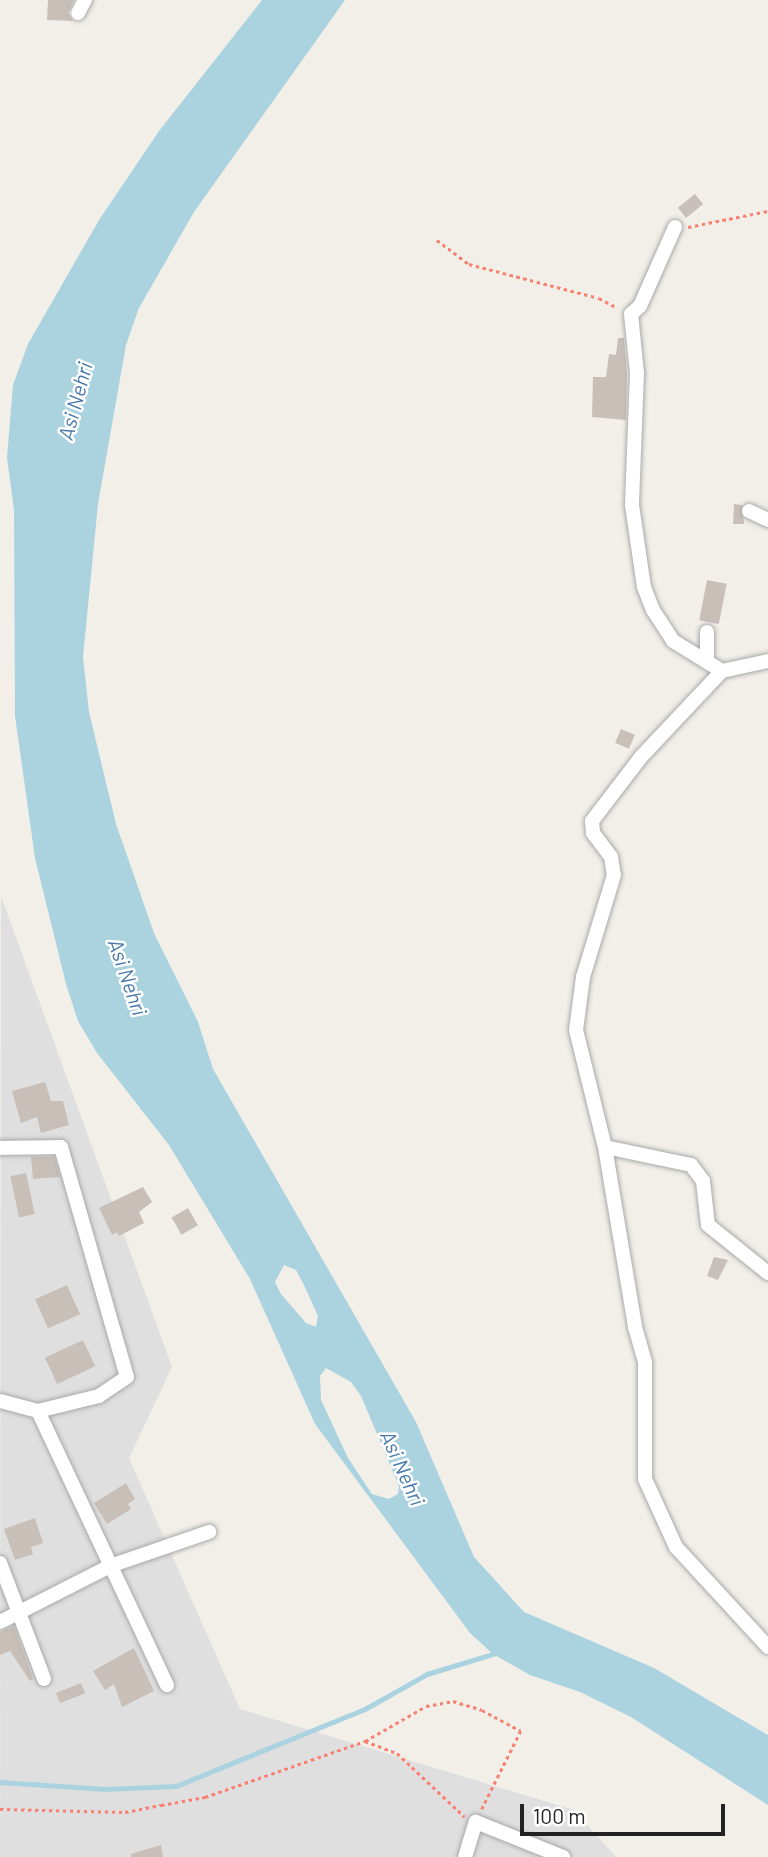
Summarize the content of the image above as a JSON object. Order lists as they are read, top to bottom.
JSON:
{
  "water": ["Asi Nehri"],
  "scale_bar": "100 m"
}
